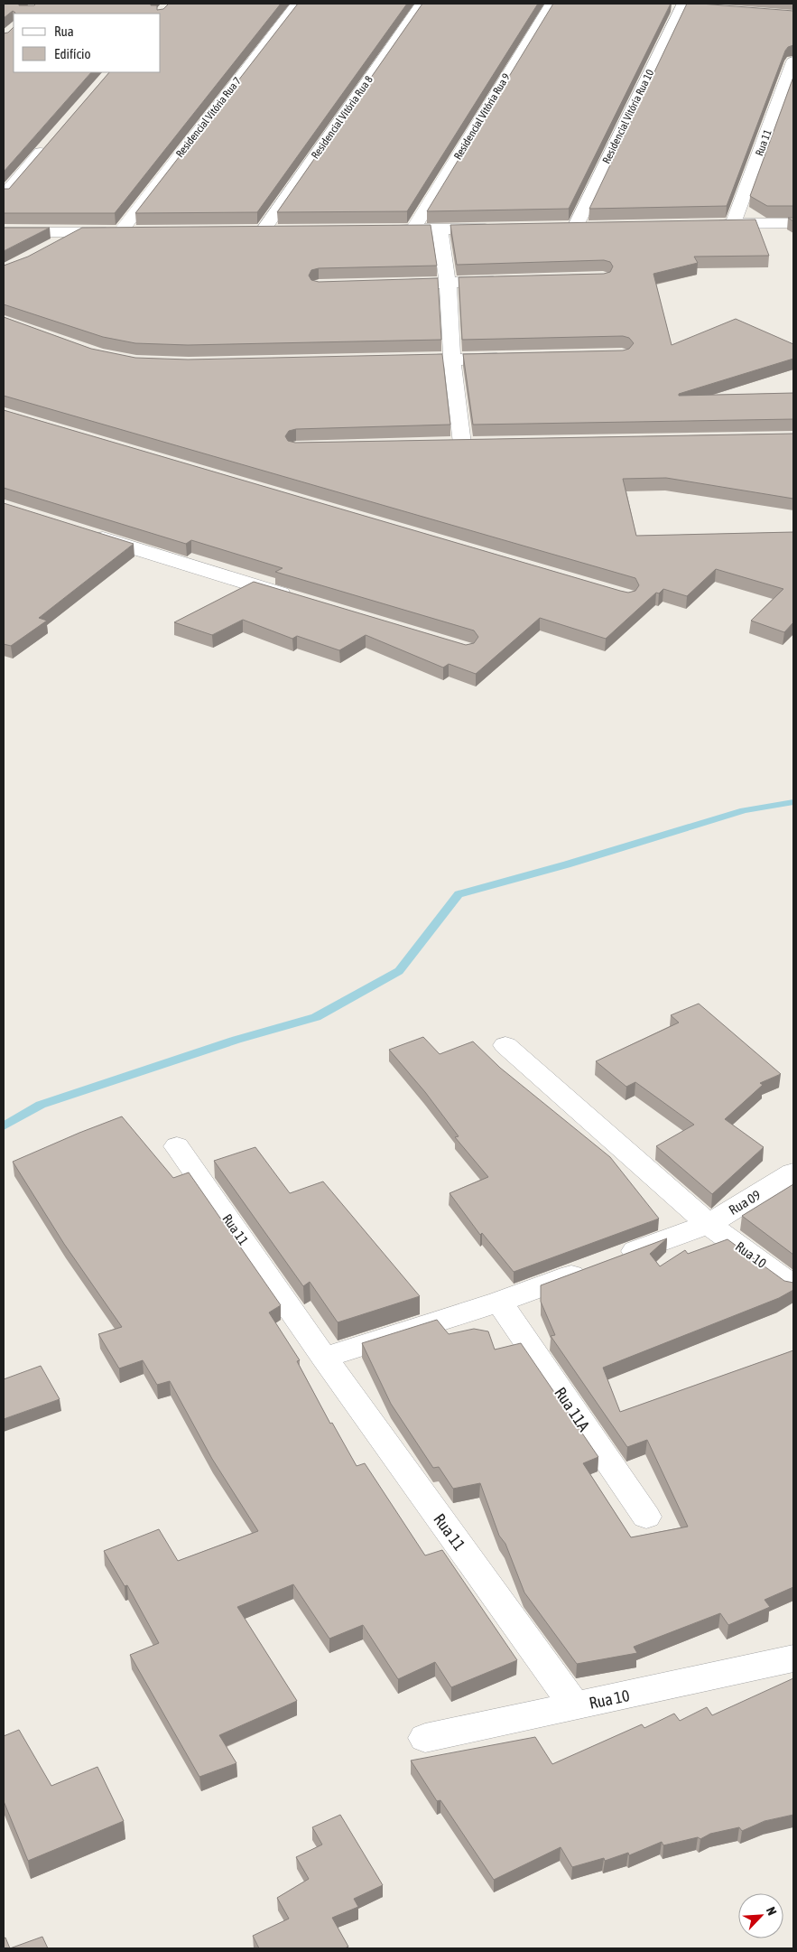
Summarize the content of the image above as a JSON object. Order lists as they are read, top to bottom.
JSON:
{
  "streets": {
    "street": [
      "Residencial Vitória Rua 9",
      "Residencial Vitória Rua 10",
      "Residencial Vitória Rua 7",
      "Residencial Vitória Rua 8",
      "Rua 11",
      "Rua 09",
      "Rua 10",
      "Rua 11A"
    ]
  },
  "crossings": [
    ["Rua 11", "Rua 10"],
    ["Rua 09", "Rua 10"]
  ],
  "legend": ["Rua", "Edifício"],
  "north": "top right"
}
